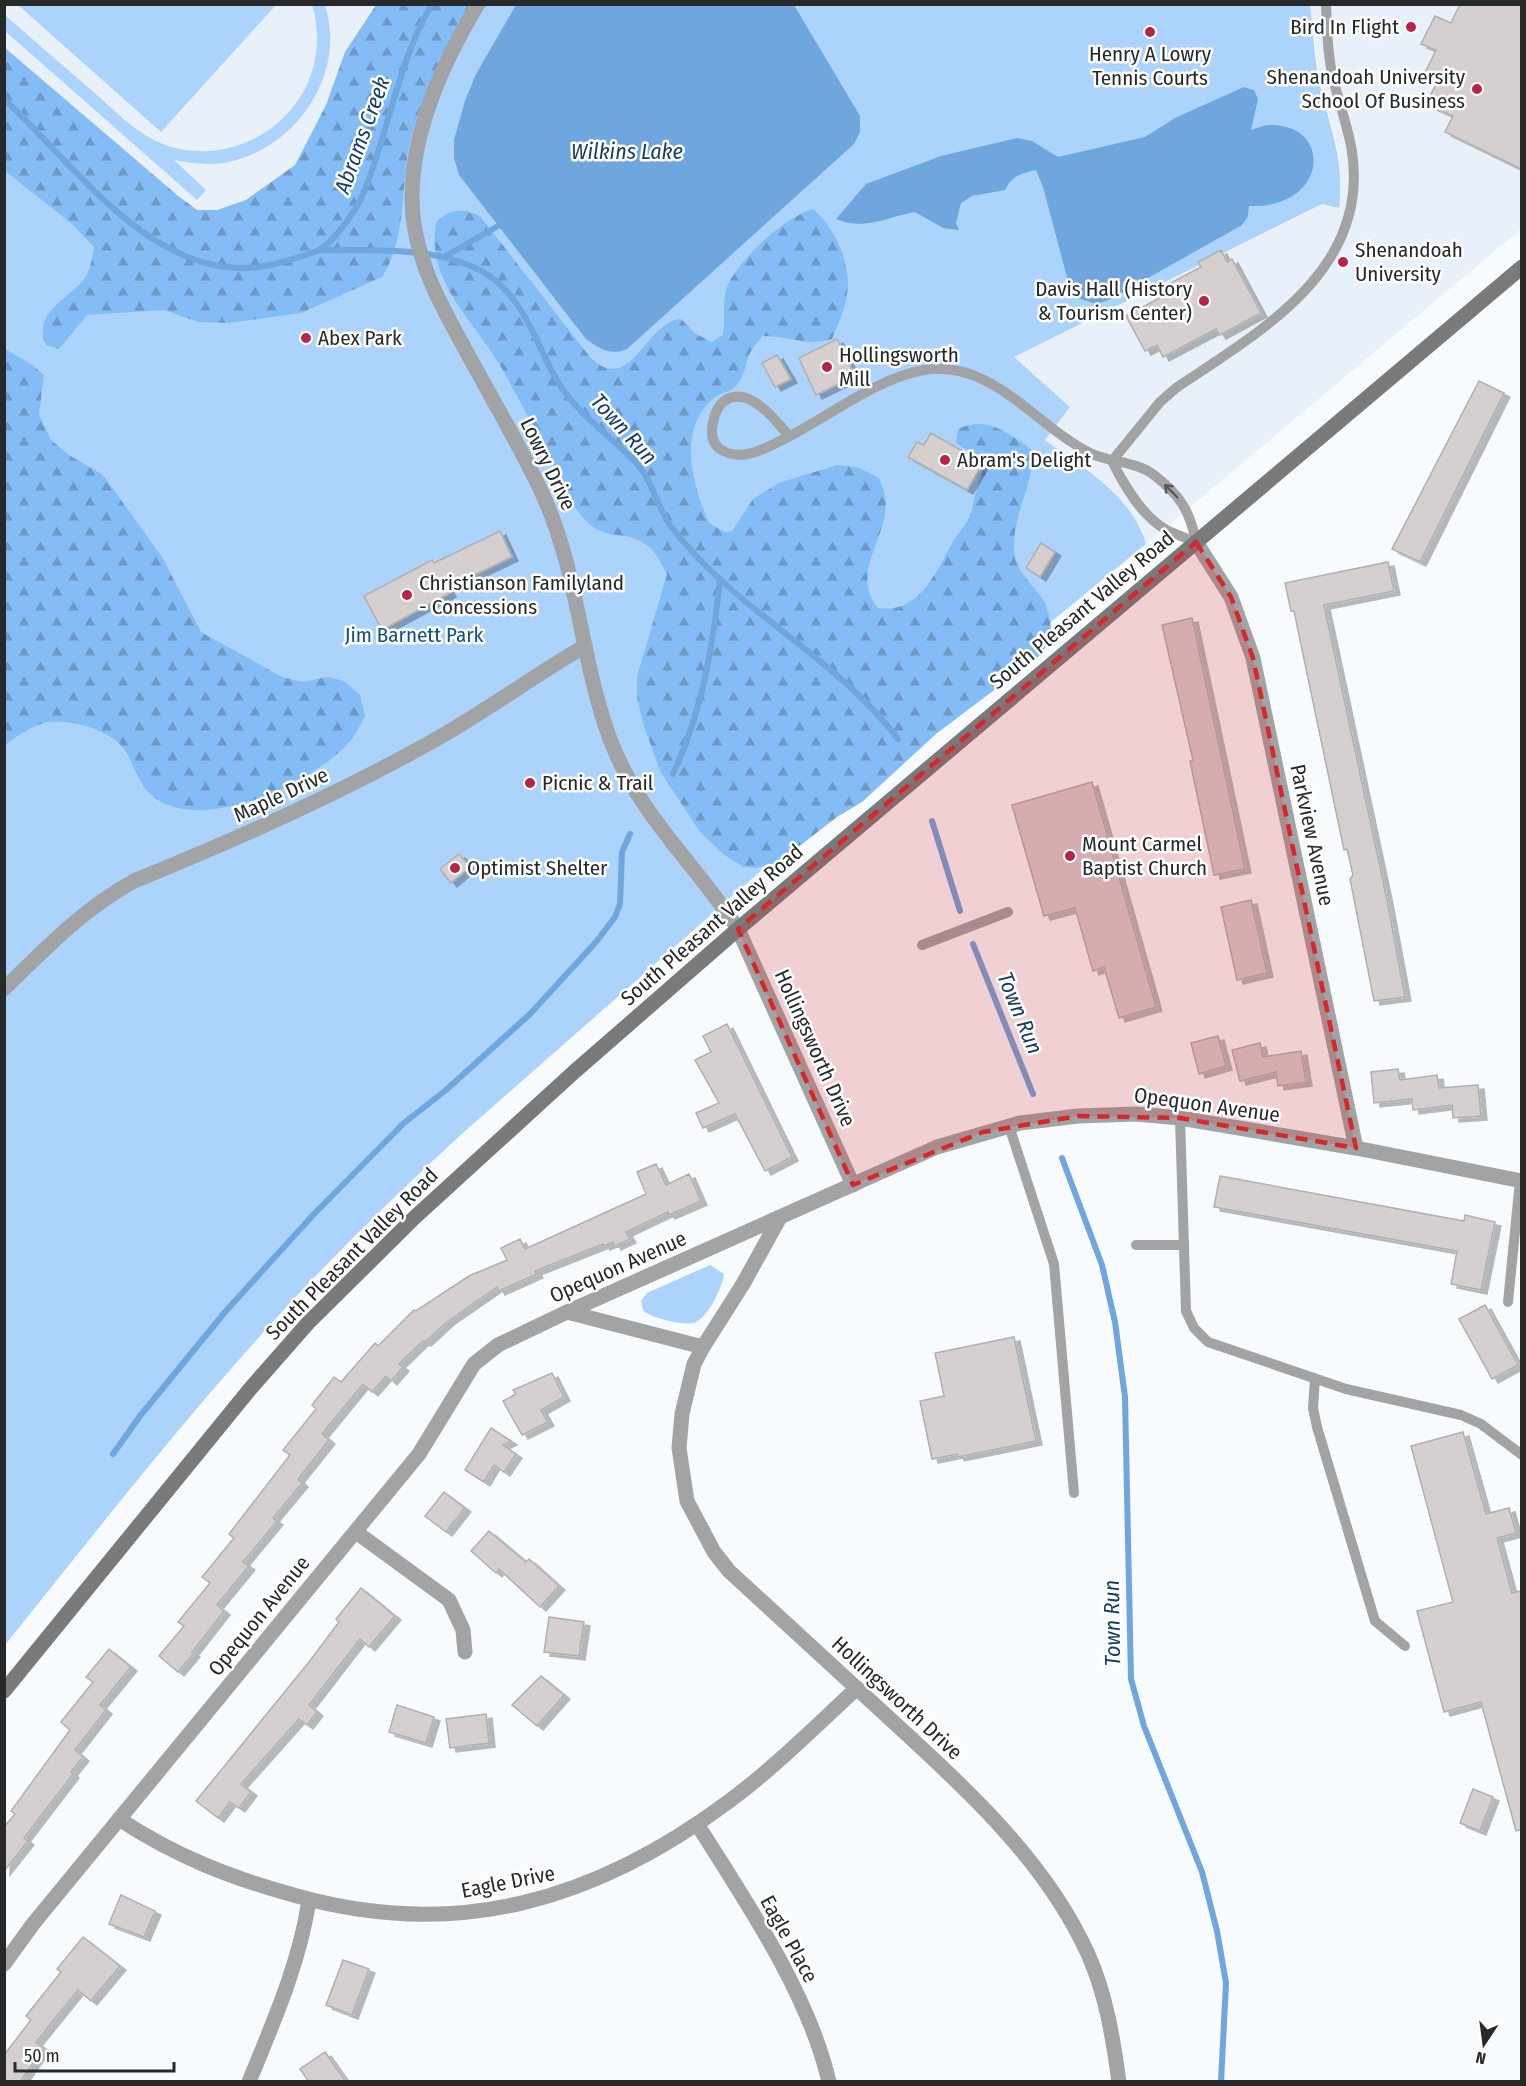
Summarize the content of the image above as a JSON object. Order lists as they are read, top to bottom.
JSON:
{
  "streets": {
    "main road": ["South Pleasant Valley Road"],
    "street": [
      "Lowry Drive",
      "Maple Drive",
      "Parkview Avenue",
      "Hollingsworth Drive",
      "Opequon Avenue",
      "Eagle Drive",
      "Eagle Place"
    ]
  },
  "crossings": [
    ["Lowry Drive", "South Pleasant Valley Road"],
    ["Lowry Drive", "Maple Drive"],
    ["Lowry Drive", "Hollingsworth Drive"],
    ["South Pleasant Valley Road", "Parkview Avenue"],
    ["South Pleasant Valley Road", "Hollingsworth Drive"],
    ["Parkview Avenue", "Opequon Avenue"],
    ["Hollingsworth Drive", "Opequon Avenue"],
    ["Hollingsworth Drive", "Eagle Drive"],
    ["Opequon Avenue", "Eagle Drive"],
    ["Eagle Drive", "Eagle Place"]
  ],
  "water": ["Abrams Creek", "Wilkins Lake", "Town Run"],
  "parks": ["Jim Barnett Park"],
  "places": [
    "Bird In Flight",
    "Henry A Lowry Tennis Courts",
    "Shenandoah University School Of Business",
    "Shenandoah University",
    "Davis Hall (History & Tourism Center)",
    "Abex Park",
    "Hollingsworth Mill",
    "Abram's Delight",
    "Christianson Familyland - Concessions",
    "Picnic & Trail",
    "Mount Carmel Baptist Church",
    "Optimist Shelter"
  ],
  "scale_bar": "50 m",
  "north": "bottom"
}
